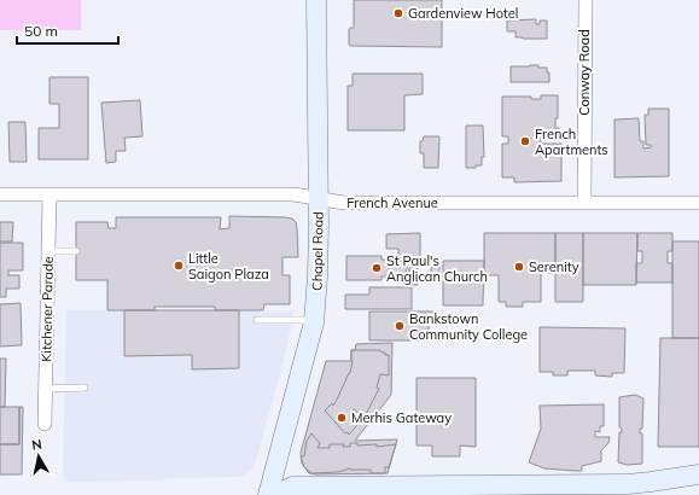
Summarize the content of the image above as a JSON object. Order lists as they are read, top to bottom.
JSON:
{
  "streets": {
    "main road": ["Chapel Road"],
    "street": ["Conway Road", "French Avenue", "Kitchener Parade"]
  },
  "crossings": [
    ["Conway Road", "French Avenue"],
    ["French Avenue", "Chapel Road"],
    ["French Avenue", "Kitchener Parade"]
  ],
  "places": [
    "Gardenview Hotel",
    "French Apartments",
    "Little Saigon Plaza",
    "Serenity",
    "St Paul's Anglican Church",
    "Bankstown Community College",
    "Merhis Gateway"
  ],
  "scale_bar": "50 m",
  "north": "top"
}
